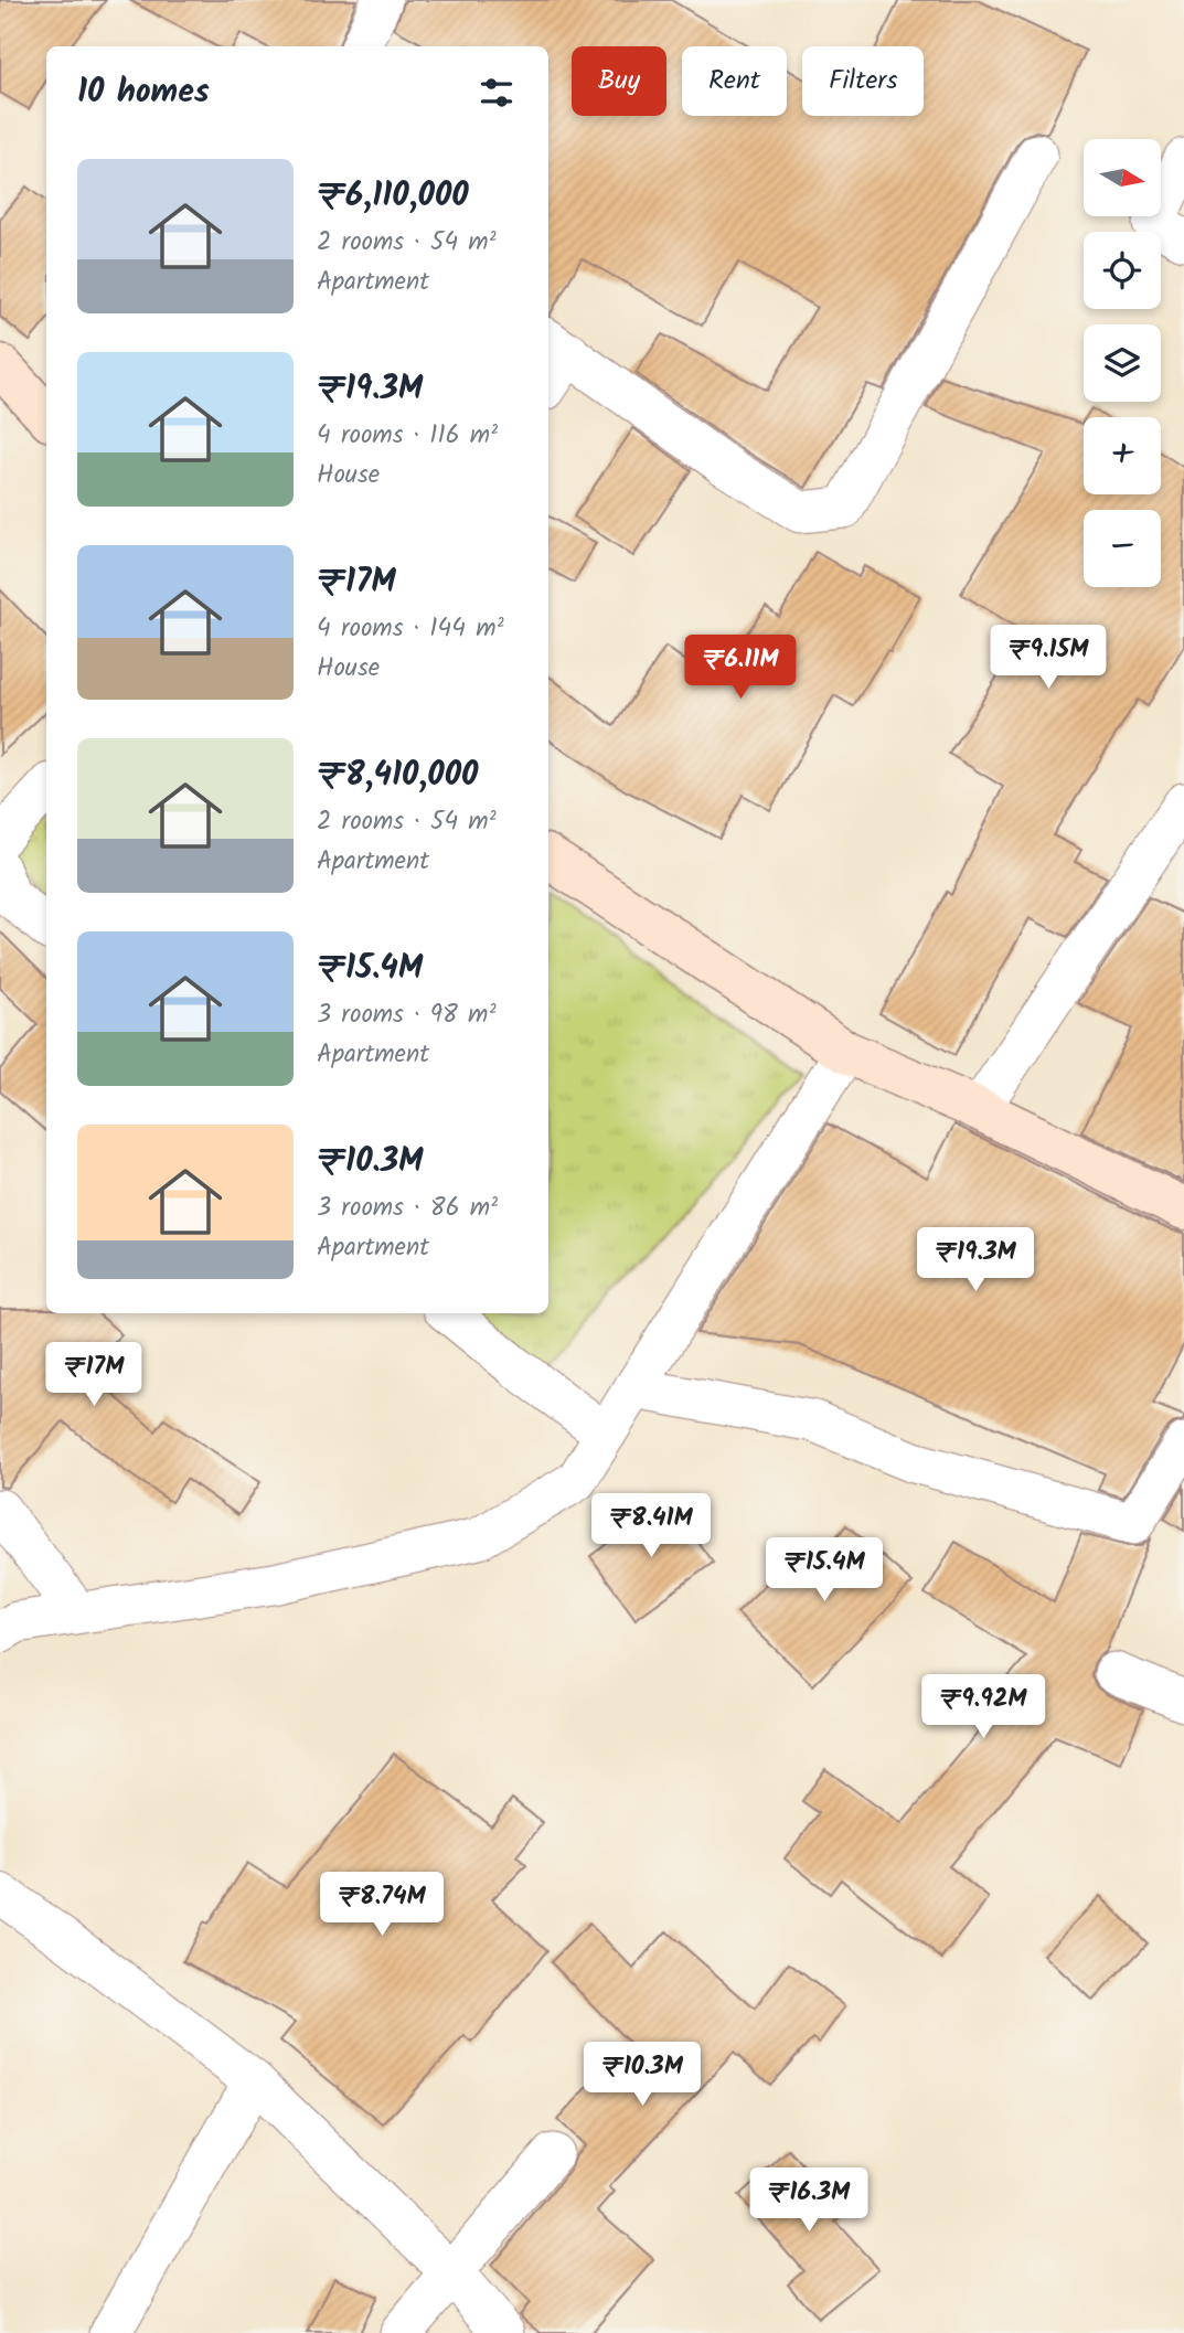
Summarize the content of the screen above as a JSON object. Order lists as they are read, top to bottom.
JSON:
{
  "north": "right",
  "page": {
    "chip": ["Buy", "Rent", "Filters"],
    "heading": "10 homes",
    "map_buttons": ["+", "−"],
    "list": [
      {
        "name": "₹6,110,000",
        "note": "2 rooms · 54 m² · Apartment"
      },
      {
        "name": "₹19.3M",
        "note": "4 rooms · 116 m² · House"
      },
      {
        "name": "₹17M",
        "note": "4 rooms · 144 m² · House"
      },
      {
        "name": "₹8,410,000",
        "note": "2 rooms · 54 m² · Apartment"
      },
      {
        "name": "₹15.4M",
        "note": "3 rooms · 98 m² · Apartment"
      },
      {
        "name": "₹10.3M",
        "note": "3 rooms · 86 m² · Apartment"
      }
    ],
    "price": [
      "₹9.15M",
      "₹6.11M",
      "₹19.3M",
      "₹17M",
      "₹8.41M",
      "₹15.4M",
      "₹9.92M",
      "₹8.74M",
      "₹10.3M",
      "₹16.3M"
    ]
  }
}
